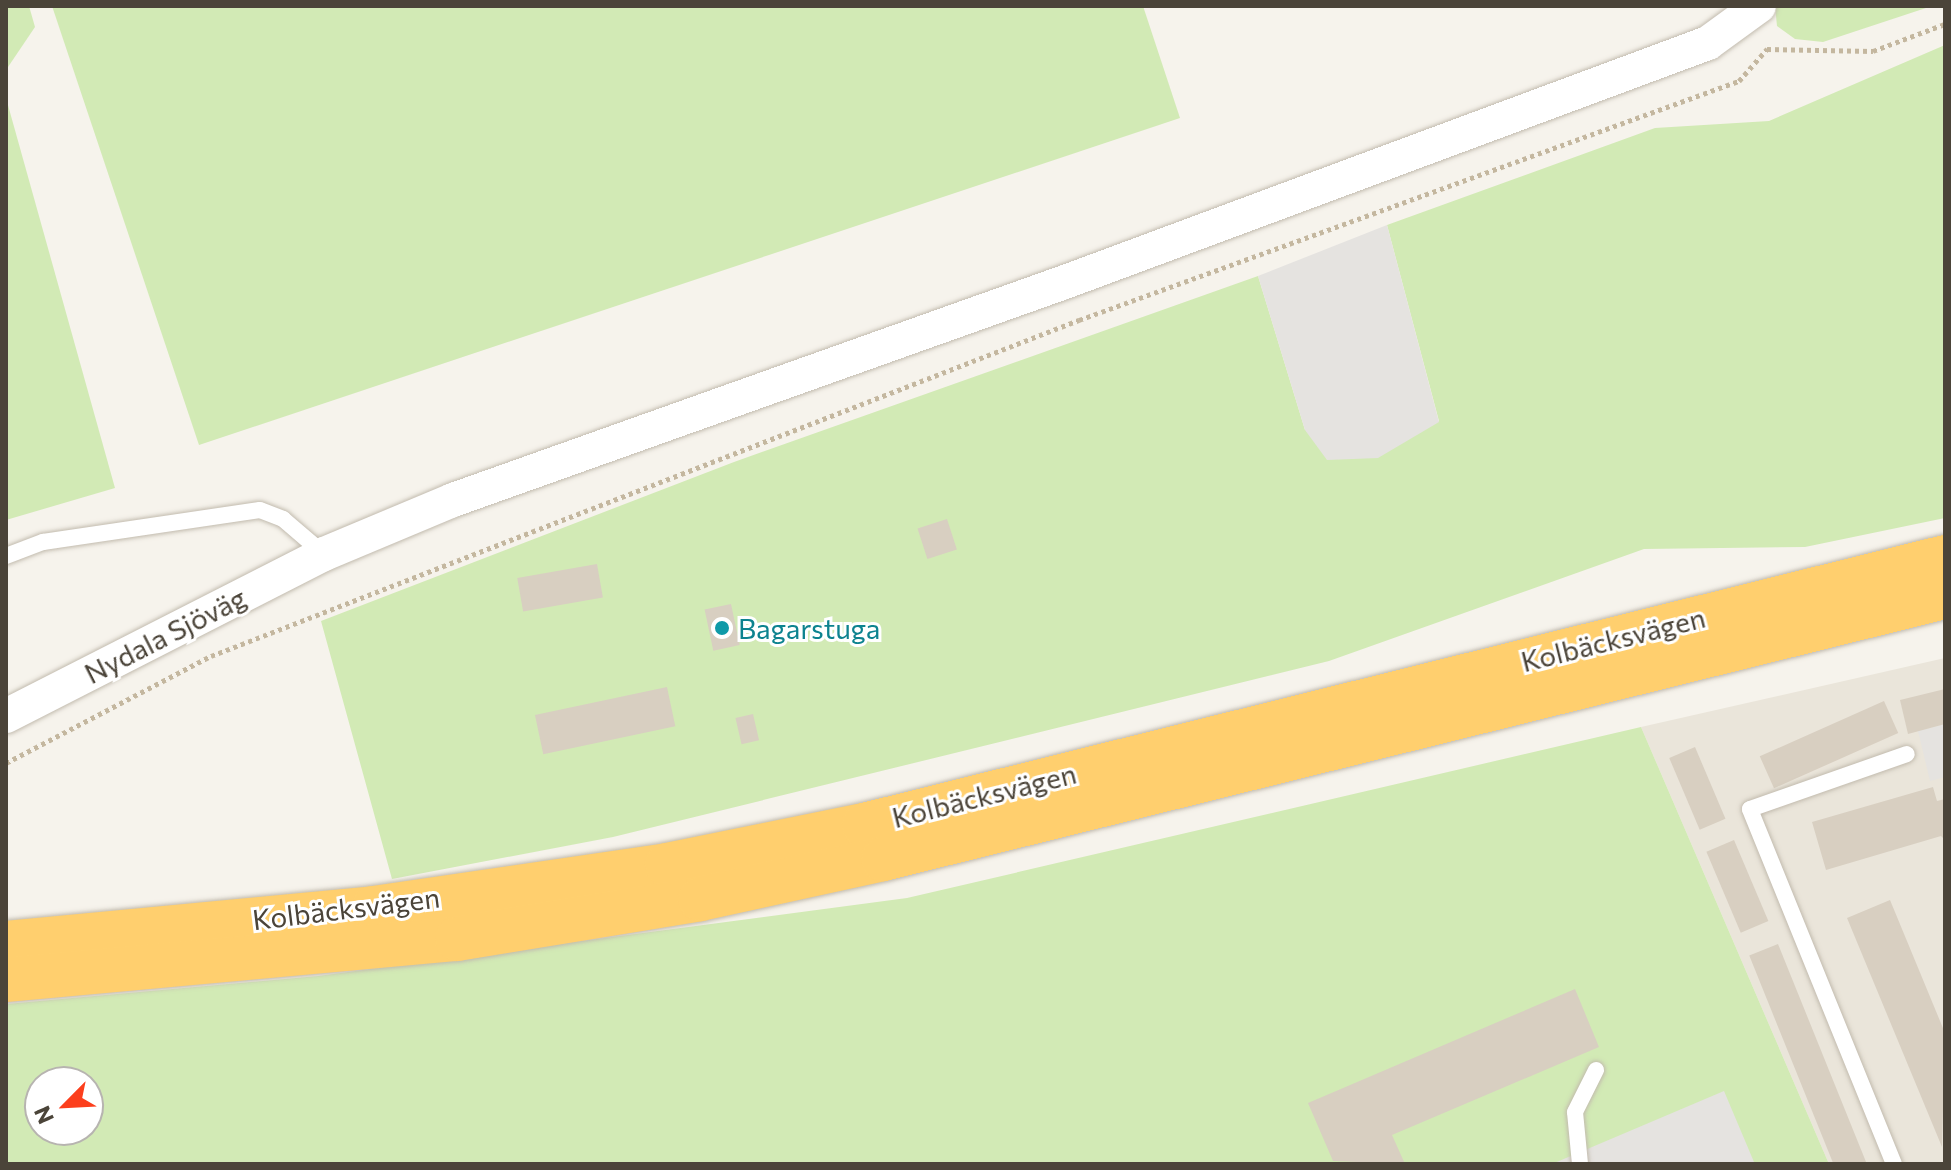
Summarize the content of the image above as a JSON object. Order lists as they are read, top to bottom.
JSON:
{
  "streets": {
    "highway": ["Kolbäcksvägen"],
    "street": ["Nydala Sjöväg"]
  },
  "places": ["Bagarstuga"],
  "north": "bottom left"
}
